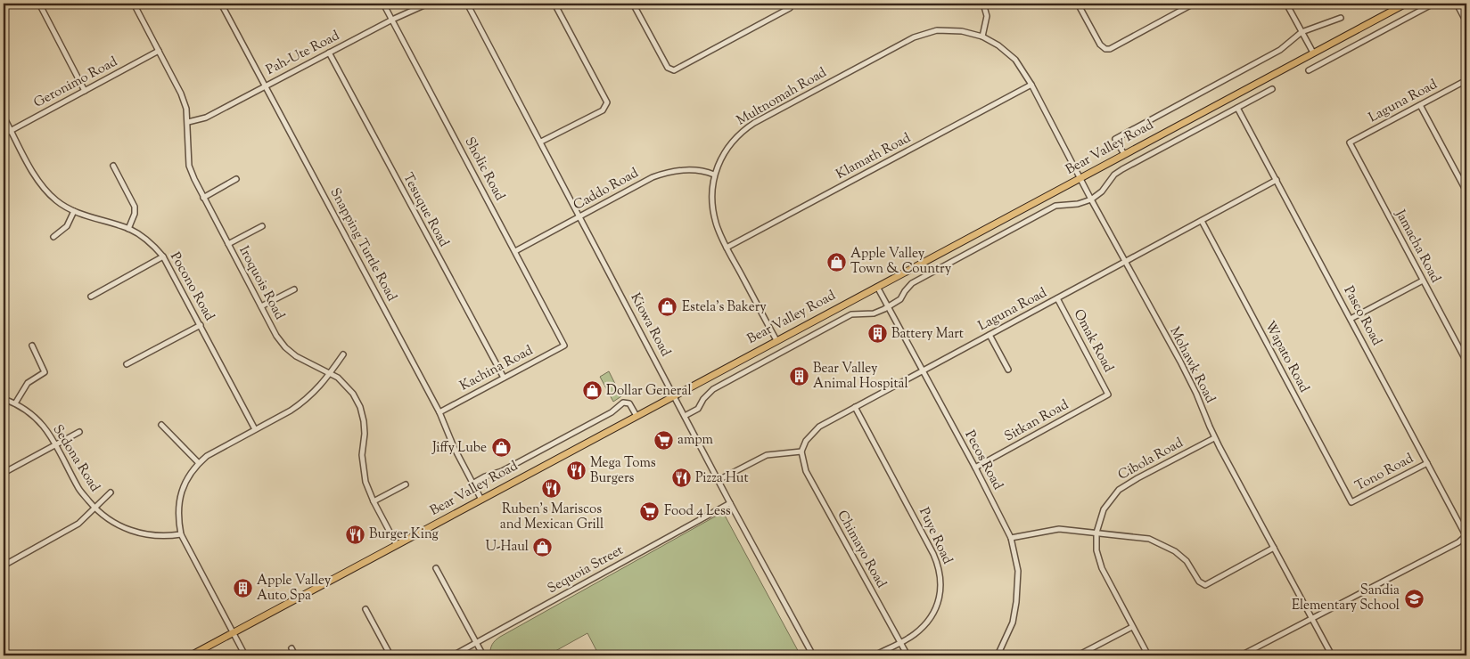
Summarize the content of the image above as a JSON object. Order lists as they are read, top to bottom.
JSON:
{
  "streets": {
    "main road": ["Bear Valley Road"],
    "street": [
      "Pah-Ute Road",
      "Geronimo Road",
      "Multnomah Road",
      "Laguna Road",
      "Klamath Road",
      "Sholic Road",
      "Caddo Road",
      "Tesuque Road",
      "Snapping Turtle Road",
      "Jamacha Road",
      "Iroquois Road",
      "Pocono Road",
      "Pasco Road",
      "Kiowa Road",
      "Omak Road",
      "Wapato Road",
      "Mohawk Road",
      "Kachina Road",
      "Sitkan Road",
      "Sedona Road",
      "Cibola Road",
      "Pecos Road",
      "Tono Road",
      "Puye Road",
      "Chimayo Road",
      "Sequoia Street"
    ]
  },
  "crossings": [
    ["Pah-Ute Road", "Sholic Road"],
    ["Pah-Ute Road", "Tesuque Road"],
    ["Pah-Ute Road", "Snapping Turtle Road"],
    ["Pah-Ute Road", "Iroquois Road"],
    ["Geronimo Road", "Iroquois Road"],
    ["Geronimo Road", "Pocono Road"],
    ["Multnomah Road", "Bear Valley Road"],
    ["Multnomah Road", "Klamath Road"],
    ["Multnomah Road", "Caddo Road"],
    ["Multnomah Road", "Mohawk Road"],
    ["Laguna Road", "Jamacha Road"],
    ["Laguna Road", "Pasco Road"],
    ["Laguna Road", "Omak Road"],
    ["Laguna Road", "Wapato Road"],
    ["Laguna Road", "Mohawk Road"],
    ["Laguna Road", "Pecos Road"],
    ["Laguna Road", "Puye Road"],
    ["Laguna Road", "Chimayo Road"],
    ["Bear Valley Road", "Snapping Turtle Road"],
    ["Bear Valley Road", "Iroquois Road"],
    ["Bear Valley Road", "Kiowa Road"],
    ["Bear Valley Road", "Mohawk Road"],
    ["Bear Valley Road", "Pecos Road"],
    ["Klamath Road", "Mohawk Road"],
    ["Sholic Road", "Caddo Road"],
    ["Sholic Road", "Kachina Road"],
    ["Caddo Road", "Kiowa Road"],
    ["Tesuque Road", "Kachina Road"],
    ["Snapping Turtle Road", "Kachina Road"],
    ["Pasco Road", "Tono Road"],
    ["Kiowa Road", "Sequoia Street"],
    ["Omak Road", "Sitkan Road"],
    ["Wapato Road", "Tono Road"],
    ["Mohawk Road", "Cibola Road"],
    ["Sitkan Road", "Pecos Road"],
    ["Puye Road", "Chimayo Road"]
  ],
  "places": {
    "shop": [
      "Apple Valley Town & Country",
      "Estela's Bakery",
      "Dollar General",
      "Jiffy Lube",
      "U-Haul"
    ],
    "building": ["Battery Mart", "Bear Valley Animal Hospital", "Apple Valley Auto Spa"],
    "supermarket": ["ampm", "Food 4 Less"],
    "restaurant": [
      "Mega Toms Burgers",
      "Pizza Hut",
      "Ruben's Mariscos and Mexican Grill",
      "Burger King"
    ],
    "school or university": ["Sandia Elementary School"]
  }
}
